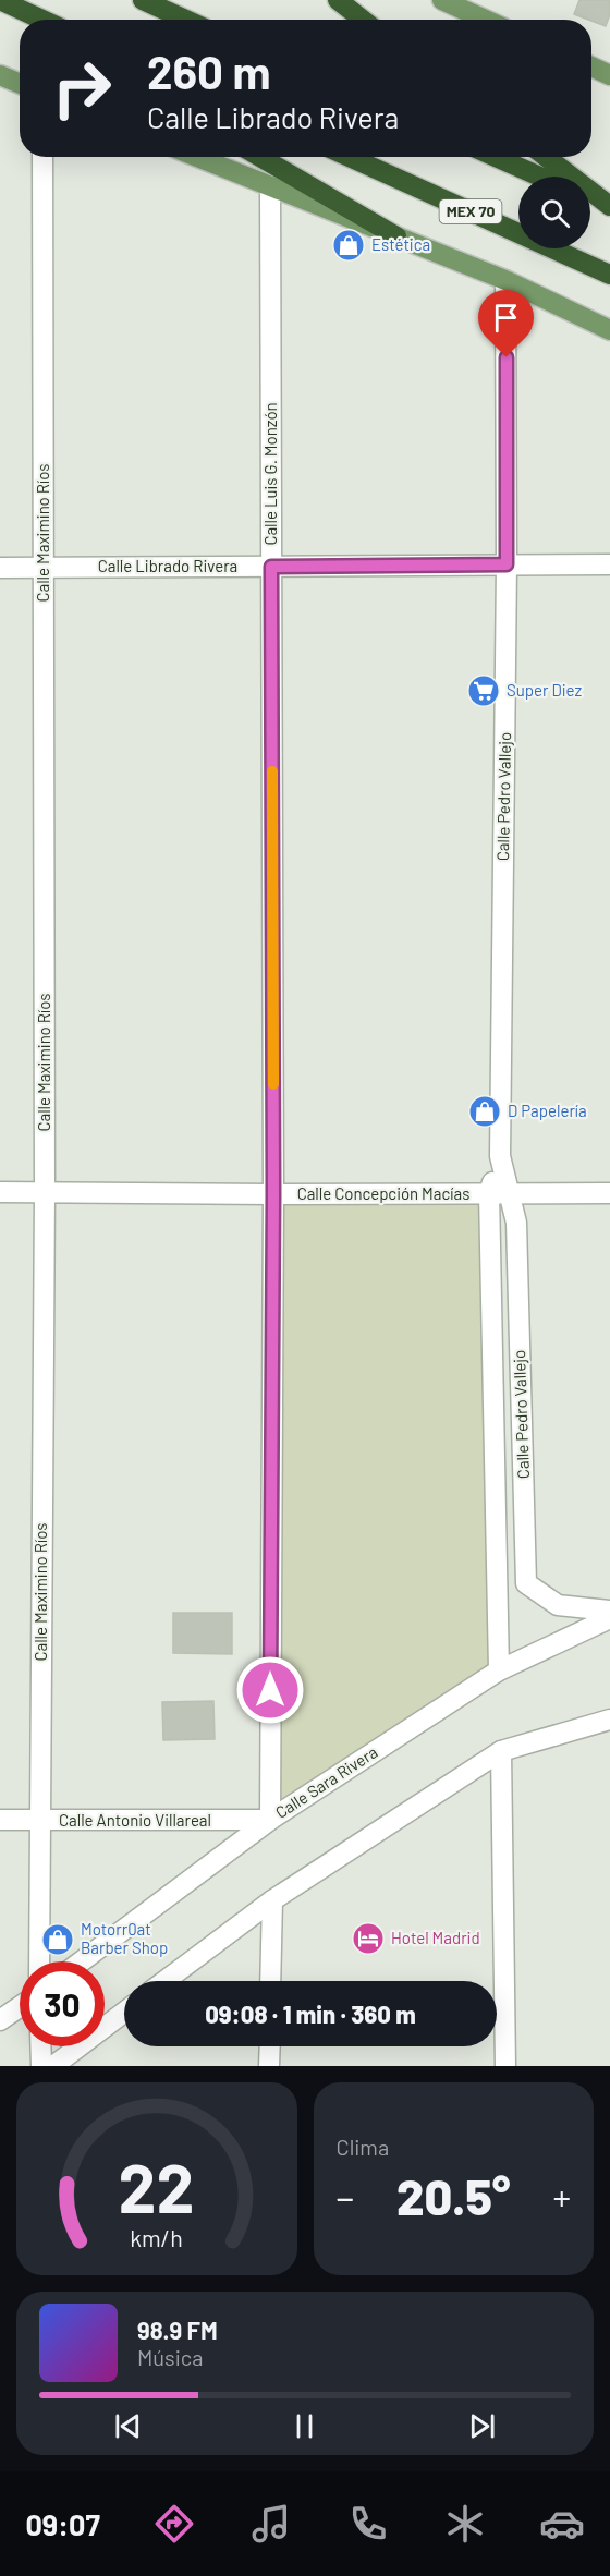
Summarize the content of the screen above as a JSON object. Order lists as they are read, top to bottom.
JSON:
{
  "streets": {
    "highway": ["MEX 70"],
    "street": [
      "Calle Luis G. Monzón",
      "Calle Maximino Ríos",
      "Calle Librado Rivera",
      "Calle Pedro Vallejo",
      "Calle Concepción Macías",
      "Calle Sara Rivera",
      "Calle Antonio Villareal"
    ]
  },
  "crossings": [
    ["Calle Luis G. Monzón", "Calle Librado Rivera"],
    ["Calle Luis G. Monzón", "Calle Concepción Macías"],
    ["Calle Luis G. Monzón", "Calle Sara Rivera"],
    ["Calle Luis G. Monzón", "Calle Antonio Villareal"],
    ["Calle Maximino Ríos", "Calle Librado Rivera"],
    ["Calle Maximino Ríos", "Calle Concepción Macías"],
    ["Calle Maximino Ríos", "Calle Antonio Villareal"],
    ["Calle Librado Rivera", "Calle Pedro Vallejo"],
    ["Calle Pedro Vallejo", "Calle Concepción Macías"],
    ["Calle Pedro Vallejo", "Calle Sara Rivera"],
    ["Calle Sara Rivera", "Calle Antonio Villareal"]
  ],
  "places": {
    "shop": ["Estética", "D Papelería", "Motorr0at Barber Shop"],
    "supermarket": ["Super Diez"],
    "hotel": ["Hotel Madrid"]
  },
  "page": {
    "turn": ["260 m", "Calle Librado Rivera"],
    "limit": "30",
    "trip": "09:08 · 1 min · 360 m",
    "tile": "Clima",
    "heat": ["−", "20.5°", "+"],
    "song": ["98.9 FM", "Música"],
    "tabs": "09:07",
    "gauge": ["22", "km/h"]
  }
}
